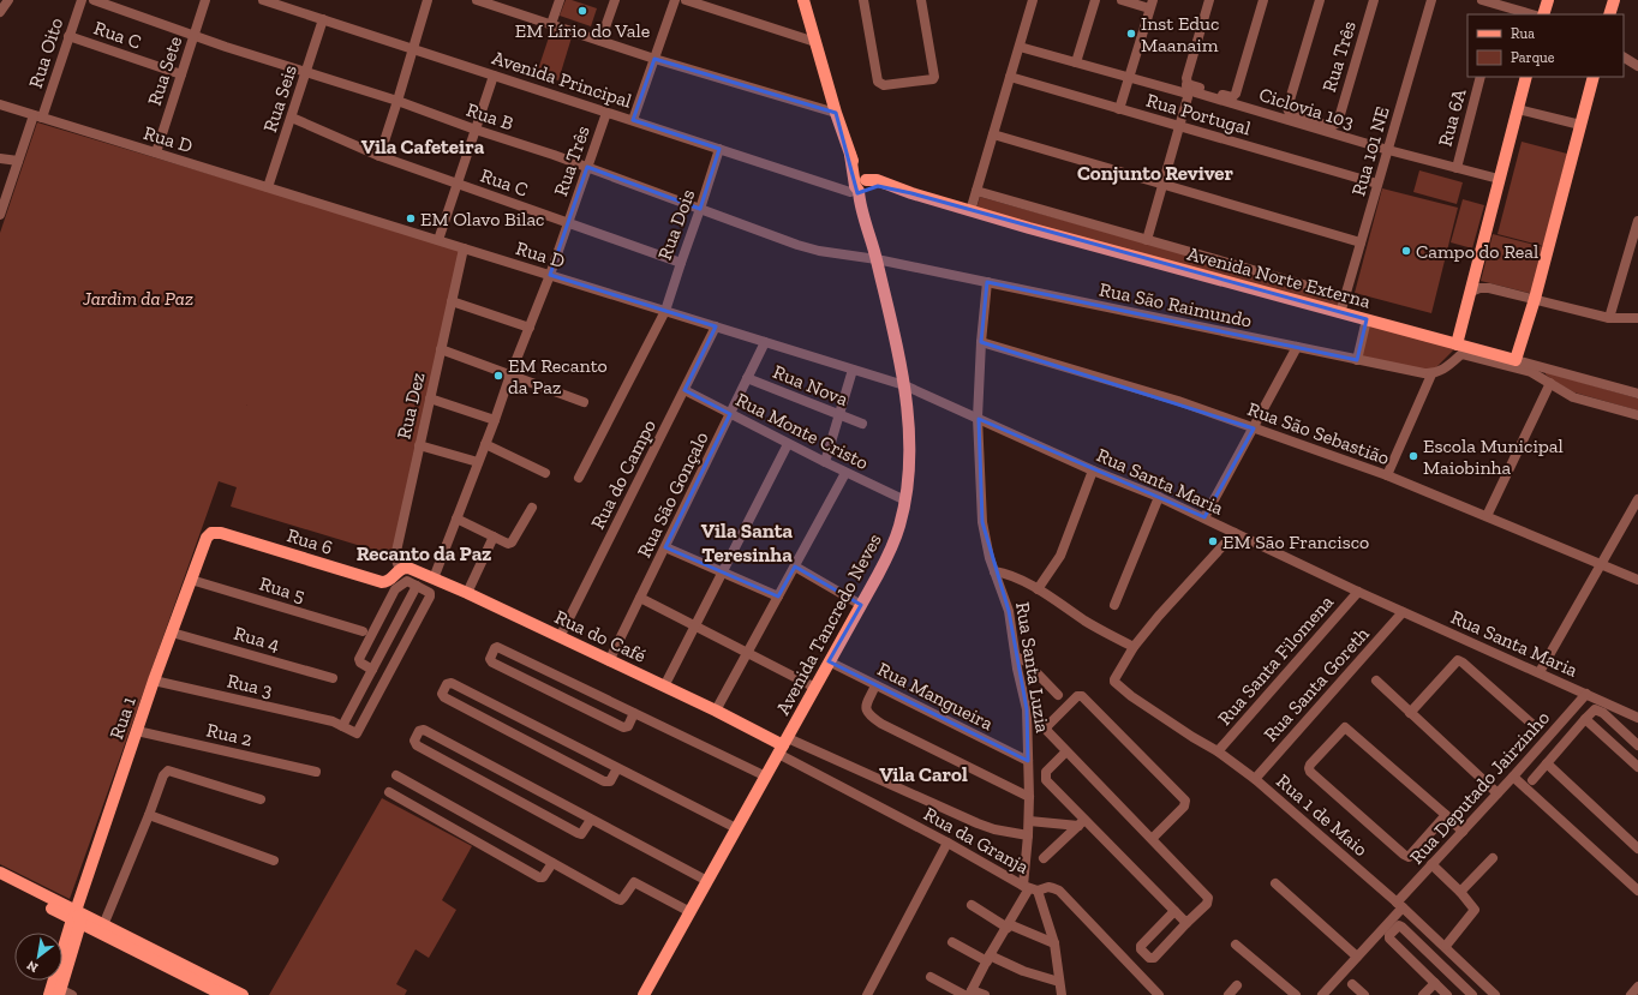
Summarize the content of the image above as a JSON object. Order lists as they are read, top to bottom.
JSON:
{
  "streets": {
    "main road": [
      "Avenida Norte Externa",
      "Rua 6",
      "Avenida Tancredo Neves",
      "Rua do Café",
      "Rua 1"
    ],
    "street": [
      "Rua C",
      "Rua Oito",
      "Rua Três",
      "Rua Sete",
      "Avenida Principal",
      "Rua Seis",
      "Ciclovia 103",
      "Rua Portugal",
      "Rua B",
      "Rua 6A",
      "Rua D",
      "Rua 101 NE",
      "Rua Dois",
      "Rua São Raimundo",
      "Rua Nova",
      "Rua Dez",
      "Rua Monte Cristo",
      "Rua São Sebastião",
      "Rua do Campo",
      "Rua Santa Maria",
      "Rua São Gonçalo",
      "Rua 5",
      "Rua 4",
      "Rua Santa Filomena",
      "Rua Santa Luzia",
      "Rua Santa Goreth",
      "Rua 3",
      "Rua Mangueira",
      "Rua 2",
      "Rua Deputado Jairzinho",
      "Rua 1 de Maio",
      "Rua da Granja"
    ]
  },
  "crossings": [
    ["Rua C", "Rua Oito"],
    ["Rua C", "Rua Três"],
    ["Rua C", "Rua Sete"],
    ["Rua C", "Rua Seis"],
    ["Rua C", "Rua Dois"],
    ["Rua Oito", "Rua D"],
    ["Rua Três", "Avenida Principal"],
    ["Rua Três", "Ciclovia 103"],
    ["Rua Três", "Rua B"],
    ["Rua Três", "Rua D"],
    ["Rua Sete", "Rua B"],
    ["Rua Sete", "Rua D"],
    ["Avenida Principal", "Rua Seis"],
    ["Avenida Principal", "Rua Dois"],
    ["Avenida Principal", "Avenida Norte Externa"],
    ["Avenida Principal", "Avenida Tancredo Neves"],
    ["Rua Seis", "Rua B"],
    ["Rua Seis", "Rua D"],
    ["Ciclovia 103", "Rua 6A"],
    ["Ciclovia 103", "Rua 101 NE"],
    ["Rua Portugal", "Rua 101 NE"],
    ["Rua B", "Rua Dois"],
    ["Rua B", "Rua São Raimundo"],
    ["Rua B", "Avenida Tancredo Neves"],
    ["Rua D", "Rua Dois"],
    ["Rua D", "Rua Dez"],
    ["Rua D", "Rua do Campo"],
    ["Rua D", "Rua Santa Maria"],
    ["Rua D", "Rua São Gonçalo"],
    ["Rua D", "Avenida Tancredo Neves"],
    ["Rua 101 NE", "Avenida Norte Externa"],
    ["Avenida Norte Externa", "Avenida Tancredo Neves"],
    ["Rua São Raimundo", "Avenida Tancredo Neves"],
    ["Rua São Raimundo", "Rua Santa Luzia"],
    ["Rua Nova", "Rua São Gonçalo"],
    ["Rua Dez", "Rua 6"],
    ["Rua Dez", "Rua do Café"],
    ["Rua Monte Cristo", "Rua do Campo"],
    ["Rua Monte Cristo", "Rua São Gonçalo"],
    ["Rua Monte Cristo", "Avenida Tancredo Neves"],
    ["Rua São Sebastião", "Rua Santa Luzia"],
    ["Rua do Campo", "Rua do Café"],
    ["Rua Santa Maria", "Avenida Tancredo Neves"],
    ["Rua Santa Maria", "Rua Santa Filomena"],
    ["Rua Santa Maria", "Rua Santa Luzia"],
    ["Rua Santa Maria", "Rua Santa Goreth"],
    ["Rua Santa Maria", "Rua Deputado Jairzinho"],
    ["Rua São Gonçalo", "Rua do Café"],
    ["Rua 6", "Rua do Café"],
    ["Rua 6", "Rua 1"],
    ["Rua 5", "Rua 1"],
    ["Avenida Tancredo Neves", "Rua do Café"],
    ["Avenida Tancredo Neves", "Rua Mangueira"],
    ["Avenida Tancredo Neves", "Rua da Granja"],
    ["Rua do Café", "Rua da Granja"],
    ["Rua 4", "Rua 1"],
    ["Rua Santa Filomena", "Rua 1 de Maio"],
    ["Rua Santa Luzia", "Rua Mangueira"],
    ["Rua Santa Luzia", "Rua 1 de Maio"],
    ["Rua Santa Luzia", "Rua da Granja"],
    ["Rua Santa Goreth", "Rua 1 de Maio"],
    ["Rua 3", "Rua 1"],
    ["Rua 1", "Rua 2"],
    ["Rua Deputado Jairzinho", "Rua 1 de Maio"]
  ],
  "districts": [
    "Vila Cafeteira",
    "Conjunto Reviver",
    "Vila Santa Teresinha",
    "Recanto da Paz",
    "Vila Carol"
  ],
  "parks": ["Jardim da Paz"],
  "places": [
    "EM Lírio do Vale",
    "Inst Educ Maanaim",
    "EM Olavo Bilac",
    "Campo do Real",
    "EM Recanto da Paz",
    "Escola Municipal Maiobinha",
    "EM São Francisco"
  ],
  "legend": ["Rua", "Parque"],
  "north": "bottom left"
}
